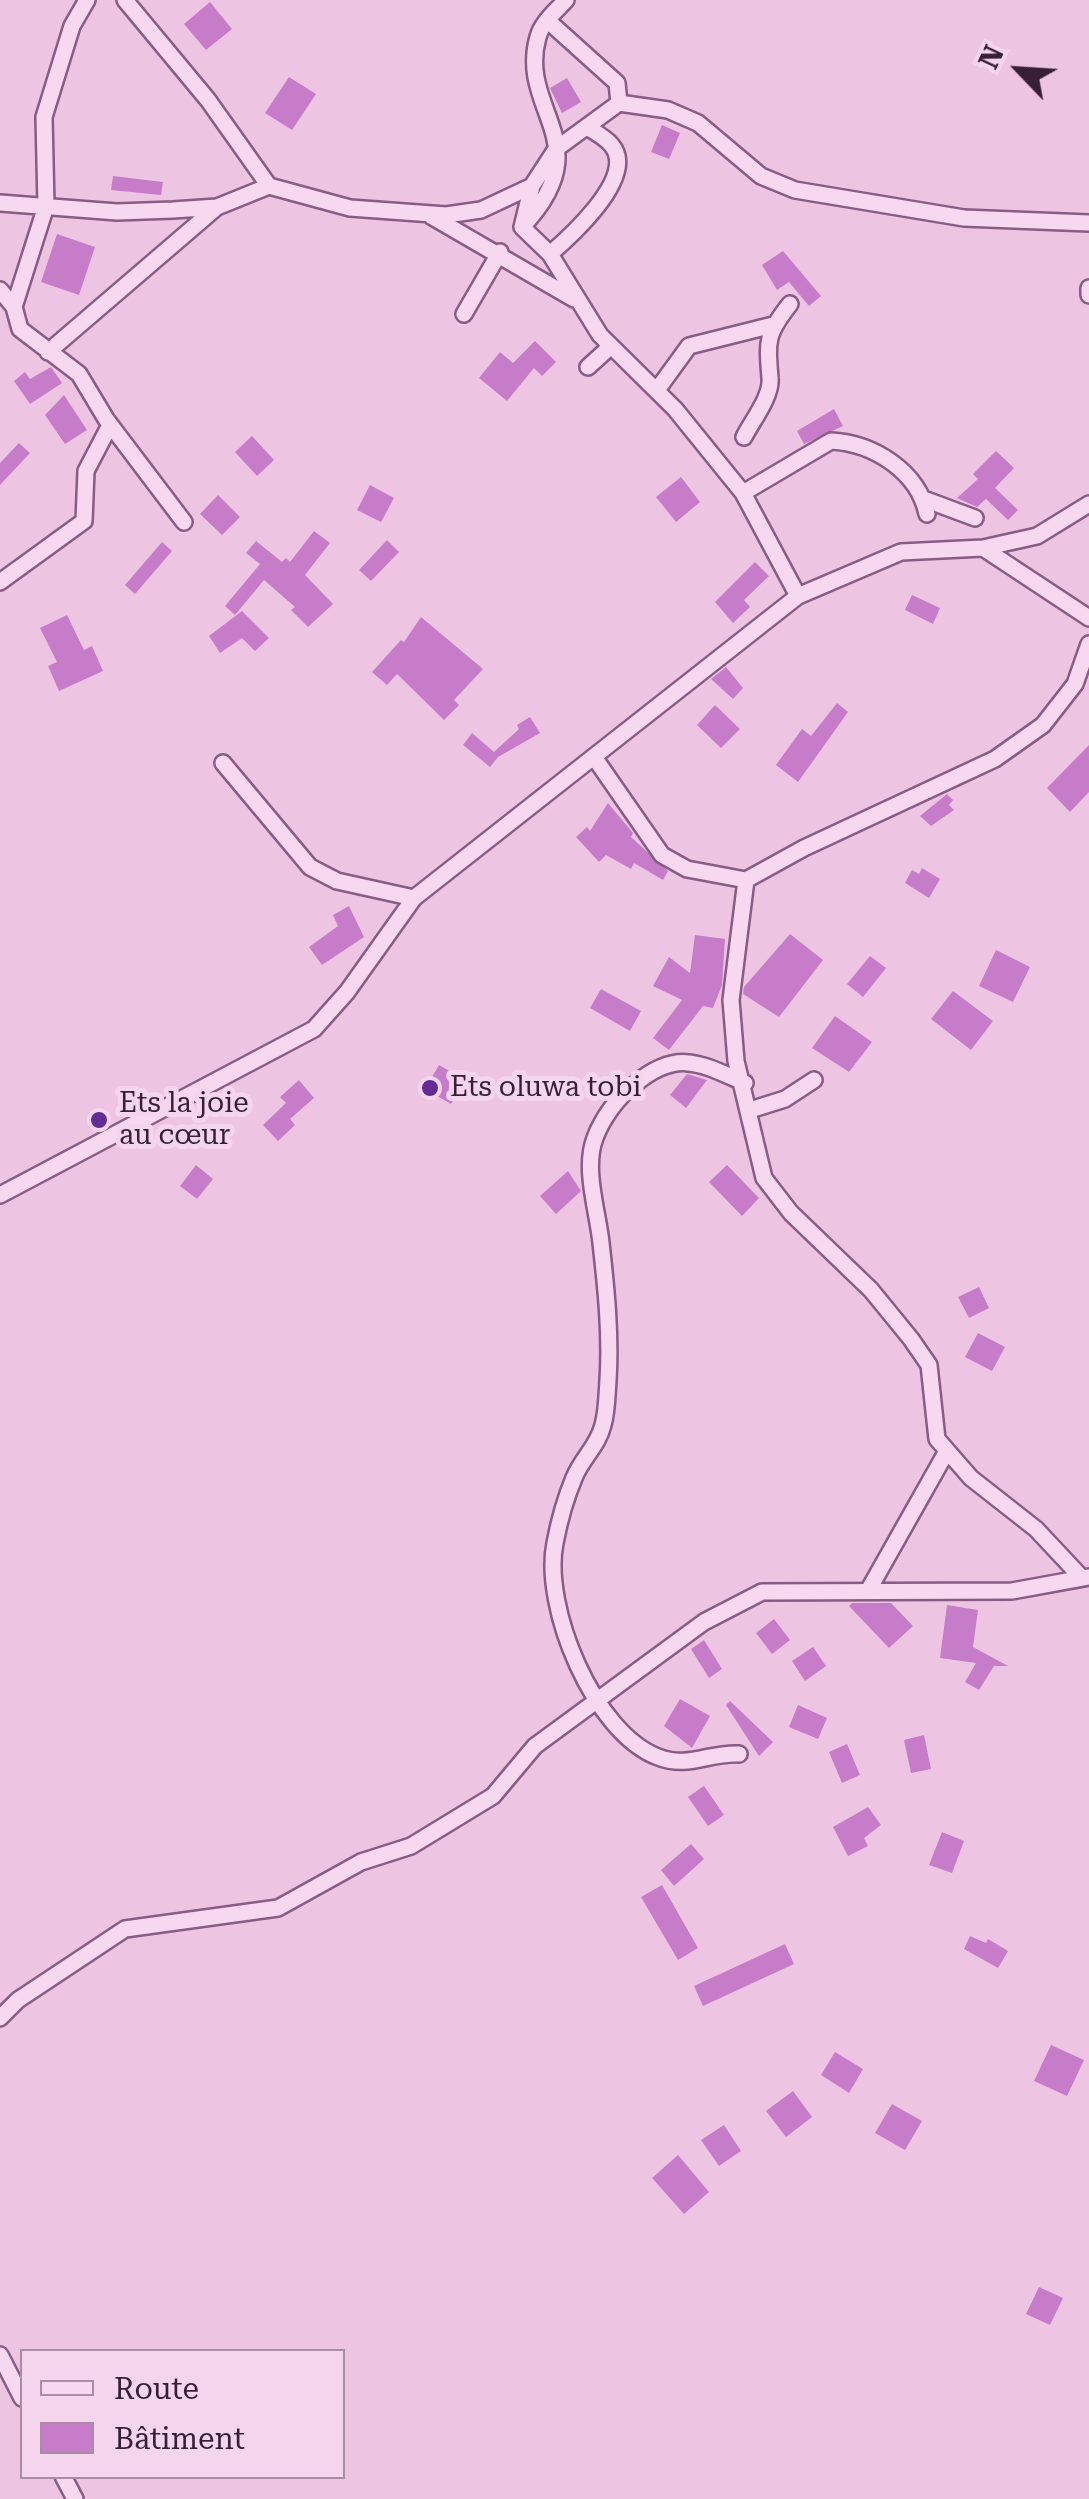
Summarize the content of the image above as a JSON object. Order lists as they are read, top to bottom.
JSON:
{
  "places": ["Ets oluwa tobi", "Ets la joie au cœur"],
  "legend": ["Route", "Bâtiment"],
  "north": "top left"
}
